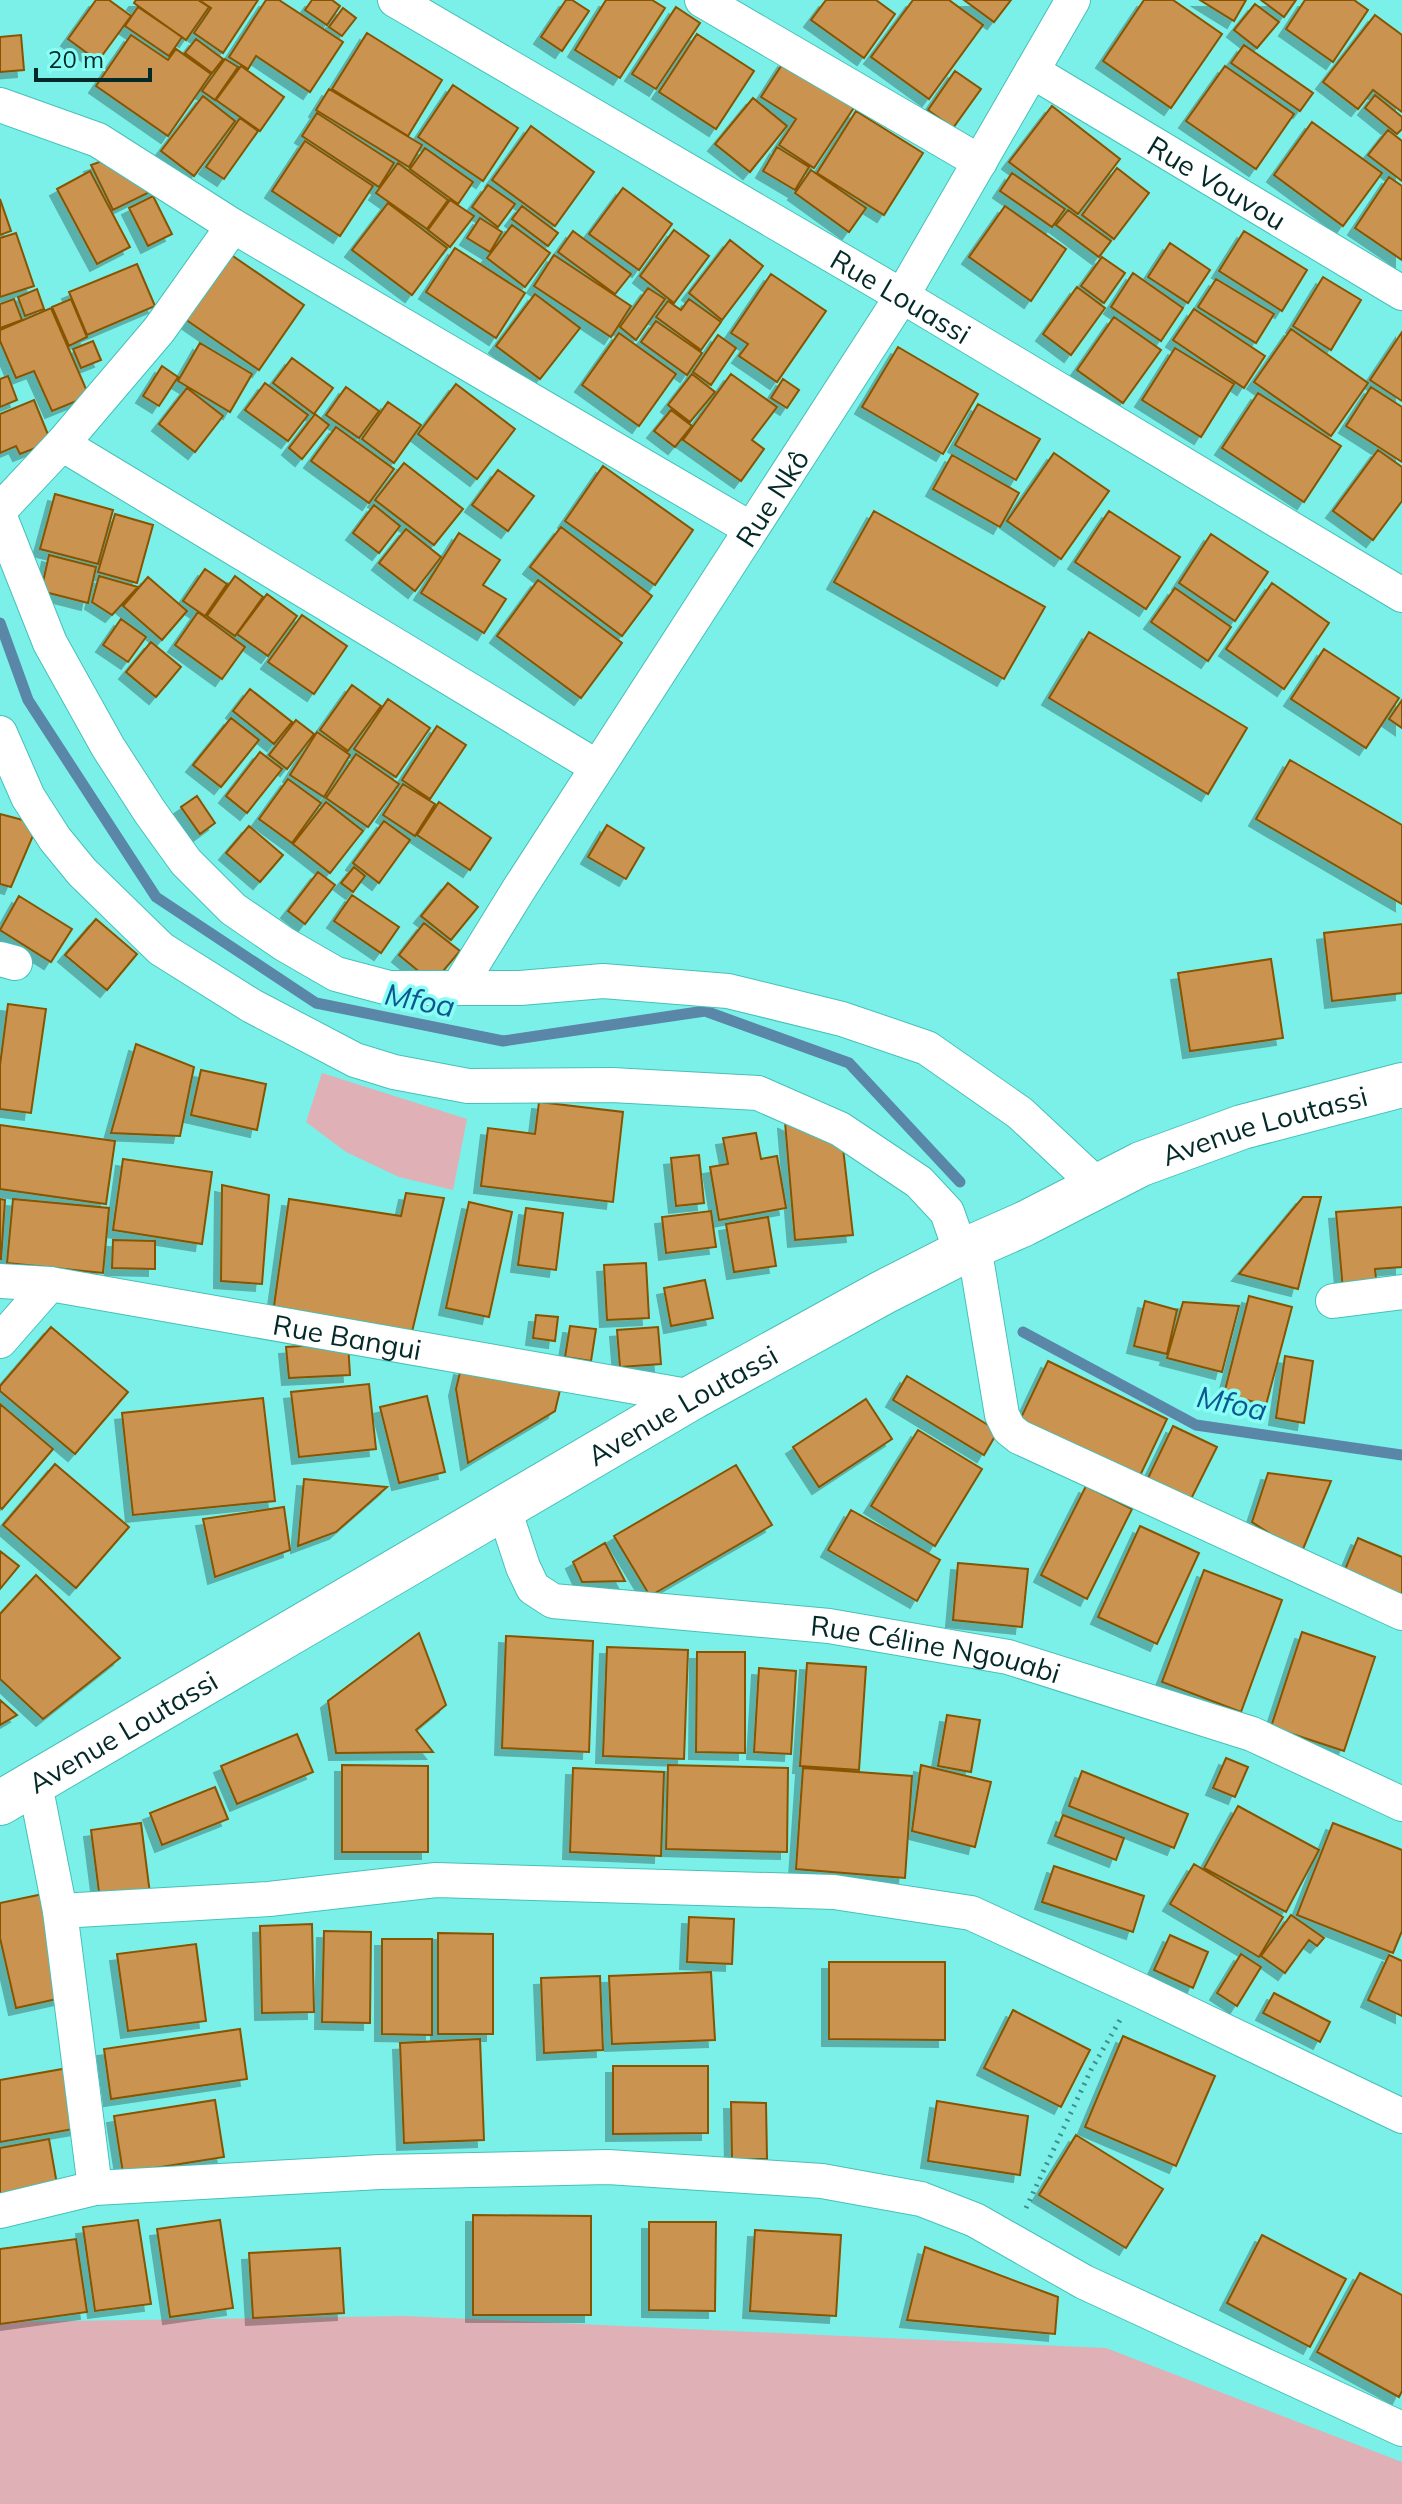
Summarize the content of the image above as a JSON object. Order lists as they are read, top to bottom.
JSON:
{
  "streets": {
    "main road": ["Avenue Loutassi"],
    "street": [
      "Rue Vouvou",
      "Rue Louassi",
      "Rue Nkô",
      "Rue Bangui",
      "Rue Céline Ngouabi"
    ]
  },
  "crossings": [
    ["Rue Vouvou", "Rue Nkô"],
    ["Rue Louassi", "Rue Nkô"],
    ["Avenue Loutassi", "Rue Bangui"],
    ["Avenue Loutassi", "Rue Céline Ngouabi"]
  ],
  "water": ["Mfoa"],
  "scale_bar": "20 m"
}
